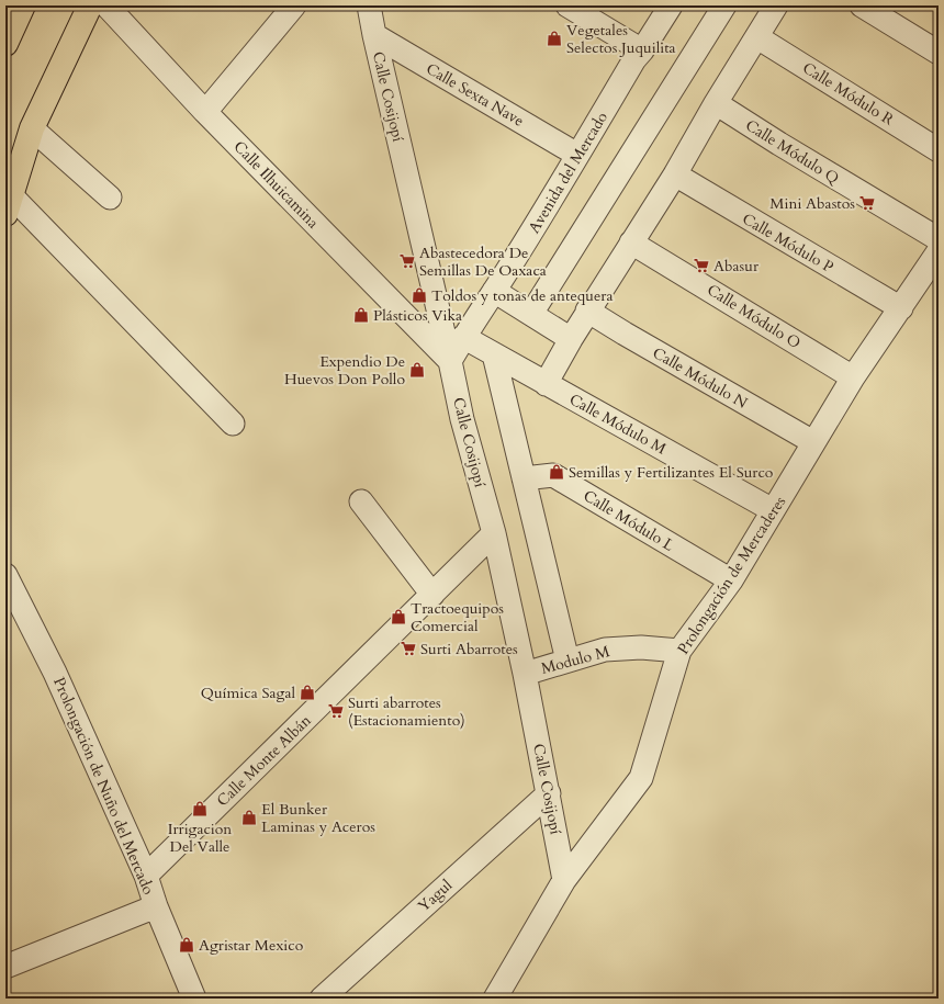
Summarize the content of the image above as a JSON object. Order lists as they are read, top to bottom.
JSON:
{
  "streets": {
    "street": [
      "Calle Módulo R",
      "Calle Sexta Nave",
      "Calle Cosijopí",
      "Calle Módulo Q",
      "Avenida del Mercado",
      "Calle Ilhuicamina",
      "Calle Módulo P",
      "Calle Módulo O",
      "Calle Módulo N",
      "Calle Módulo M",
      "Calle Módulo L",
      "Prolongación de Mercaderes",
      "Modulo M",
      "Calle Monte Albán",
      "Prolongación de Nuño del Mercado",
      "Yagul"
    ]
  },
  "crossings": [
    ["Calle Sexta Nave", "Calle Cosijopí"],
    ["Calle Sexta Nave", "Avenida del Mercado"],
    ["Calle Cosijopí", "Avenida del Mercado"],
    ["Calle Cosijopí", "Calle Ilhuicamina"],
    ["Calle Cosijopí", "Prolongación de Mercaderes"],
    ["Calle Cosijopí", "Modulo M"],
    ["Calle Cosijopí", "Calle Monte Albán"],
    ["Calle Cosijopí", "Yagul"],
    ["Avenida del Mercado", "Calle Ilhuicamina"],
    ["Avenida del Mercado", "Calle Módulo M"],
    ["Calle Módulo P", "Prolongación de Mercaderes"],
    ["Calle Módulo O", "Prolongación de Mercaderes"],
    ["Calle Módulo N", "Prolongación de Mercaderes"],
    ["Calle Módulo M", "Prolongación de Mercaderes"],
    ["Calle Módulo L", "Prolongación de Mercaderes"],
    ["Prolongación de Mercaderes", "Modulo M"],
    ["Calle Monte Albán", "Prolongación de Nuño del Mercado"]
  ],
  "places": {
    "shop": [
      "Vegetales Selectos Juquilita",
      "Toldos y tonas de antequera",
      "Plásticos Vika",
      "Expendio De Huevos Don Pollo",
      "Semillas y Fertilizantes El Surco",
      "Tractoequipos Comercial",
      "Química Sagal",
      "Irrigacion Del Valle",
      "El Bunker Laminas y Aceros",
      "Agristar Mexico"
    ],
    "supermarket": [
      "Mini Abastos",
      "Abastecedora De Semillas De Oaxaca",
      "Abasur",
      "Surti Abarrotes",
      "Surti abarrotes (Estacionamiento)"
    ]
  }
}
